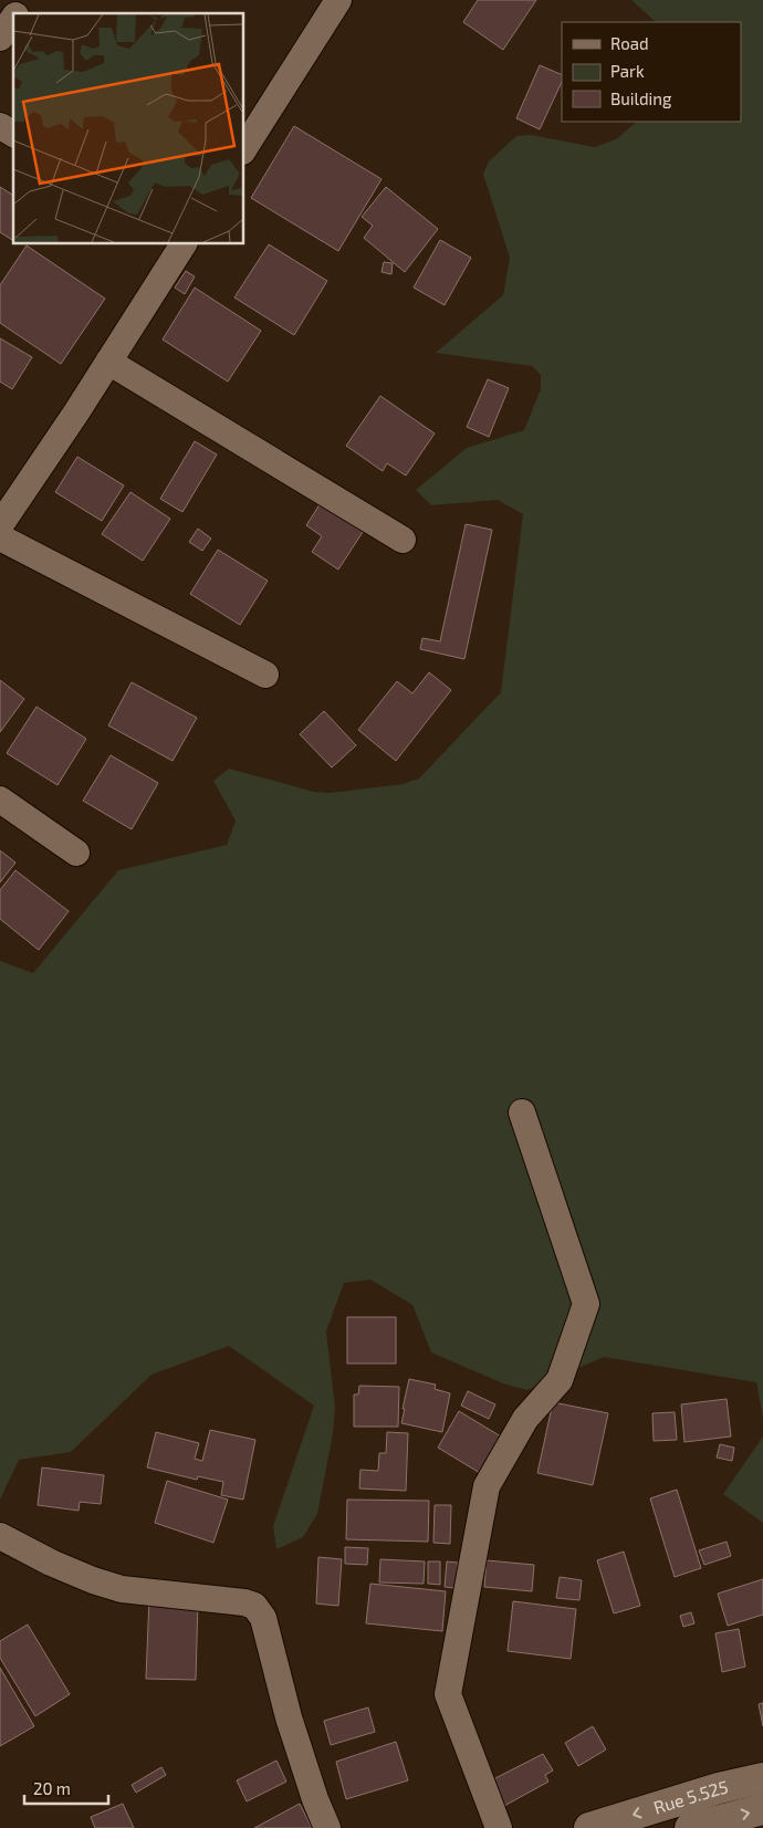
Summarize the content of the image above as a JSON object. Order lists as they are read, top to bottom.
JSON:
{
  "streets": {
    "street": ["Rue 5.525"]
  },
  "legend": ["Road", "Park", "Building"],
  "scale_bar": "20 m"
}
